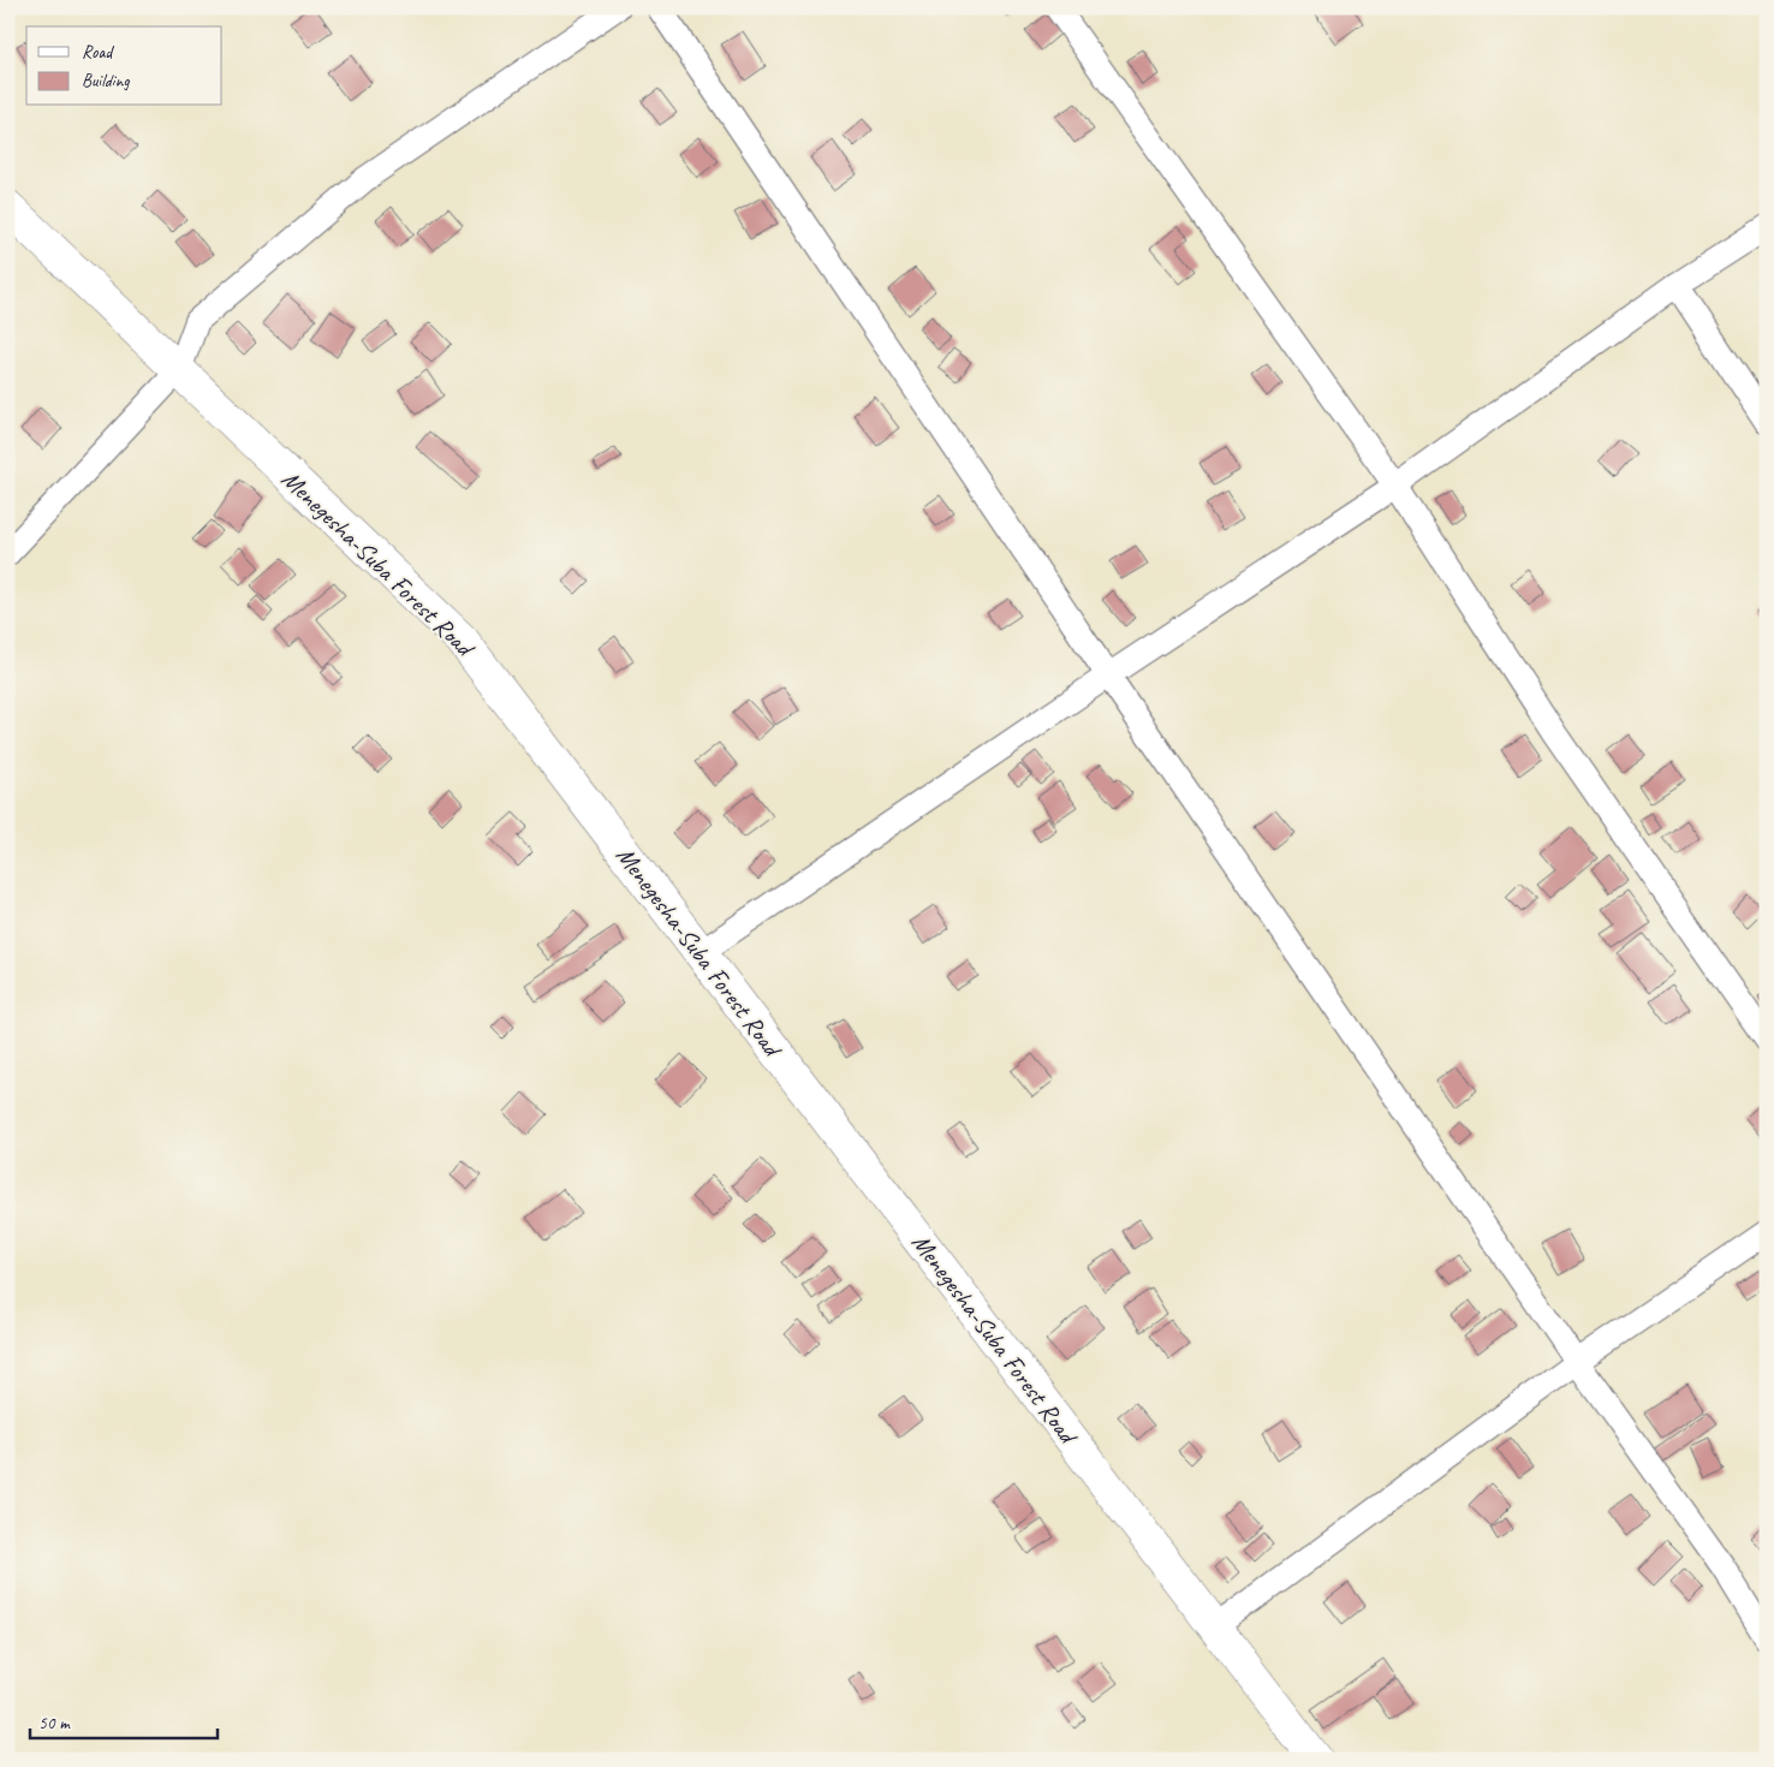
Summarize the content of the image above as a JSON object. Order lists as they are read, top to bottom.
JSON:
{
  "streets": {
    "street": ["Menegesha-Suba Forest Road"]
  },
  "legend": ["Road", "Building"],
  "scale_bar": "50 m"
}
